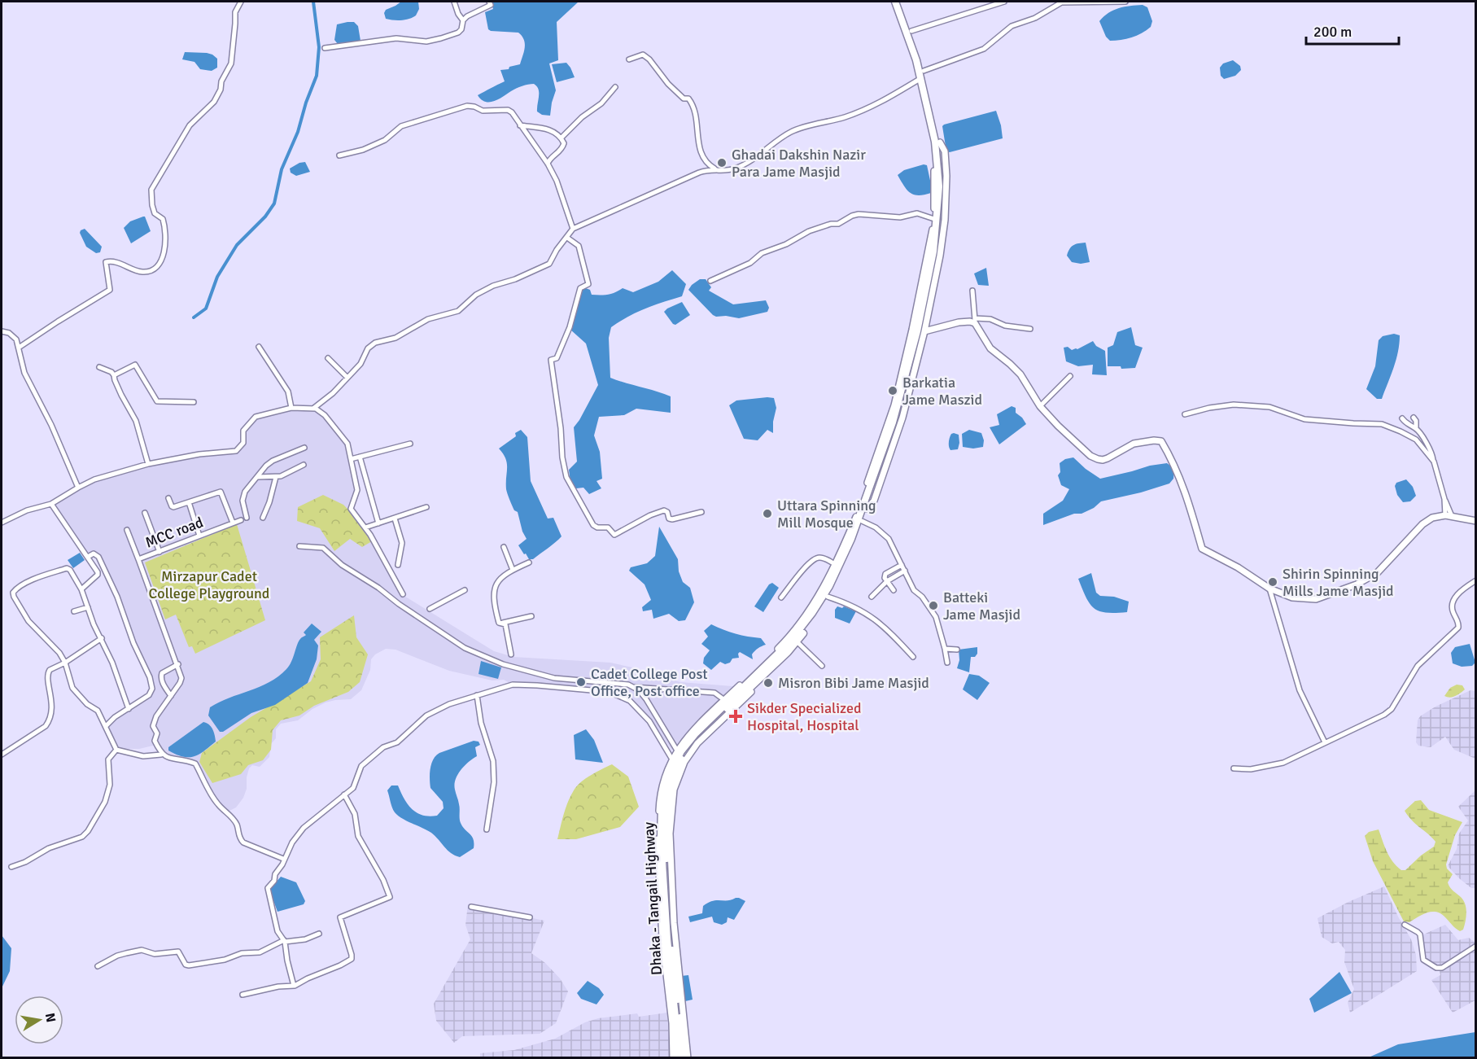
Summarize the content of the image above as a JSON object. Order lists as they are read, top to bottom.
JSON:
{
  "streets": {
    "highway": ["Dhaka - Tangail Highway"],
    "street": ["MCC road"]
  },
  "parks": ["Mirzapur Cadet College Playground"],
  "places": {
    "other": [
      "Ghadai Dakshin Nazir Para Jame Masjid",
      "Barkatia Jame Maszid",
      "Uttara Spinning Mill Mosque",
      "Shirin Spinning Mills Jame Masjid",
      "Batteki Jame Masjid",
      "Cadet College Post Office, Post office",
      "Misron Bibi Jame Masjid"
    ],
    "health": ["Sikder Specialized Hospital, Hospital"]
  },
  "scale_bar": "200 m",
  "north": "right"
}
